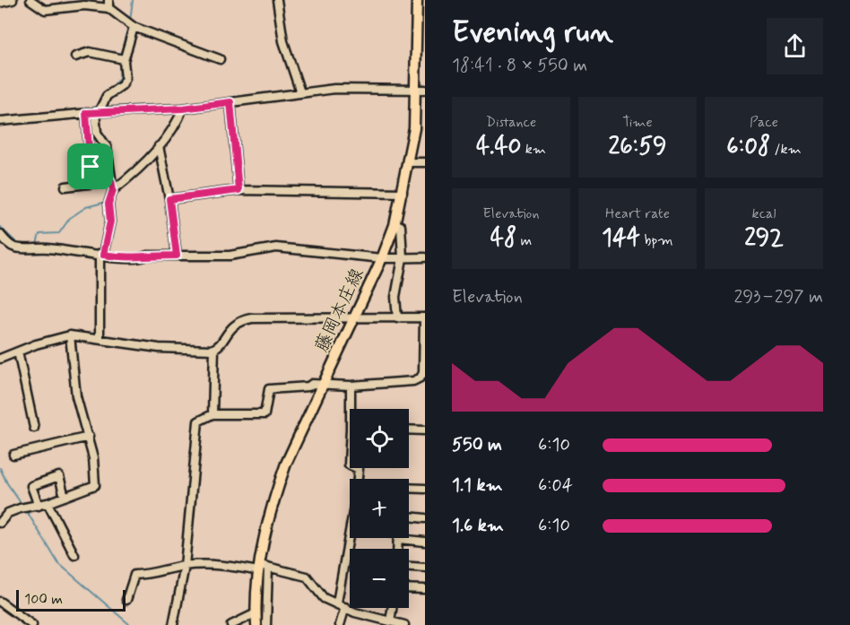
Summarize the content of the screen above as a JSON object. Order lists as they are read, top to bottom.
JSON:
{
  "streets": {
    "main road": ["藤岡本庄線"]
  },
  "scale_bar": "100 m",
  "page": {
    "heading": ["Evening run", "18:41 · 8 × 550 m"],
    "stats": [
      ["Distance", "4.40 km"],
      ["Time", "26:59"],
      ["Pace", "6:08 /km"],
      ["Elevation", "48 m"],
      ["Heart rate", "144 bpm"],
      ["kcal", "292"]
    ],
    "chart": ["Elevation", "293–297 m"],
    "map_buttons": ["+", "−"],
    "list": [
      {
        "name": "550 m",
        "note": "6:10"
      },
      {
        "name": "1.1 km",
        "note": "6:04"
      },
      {
        "name": "1.6 km",
        "note": "6:10"
      }
    ],
    "scale": "100 m"
  }
}
